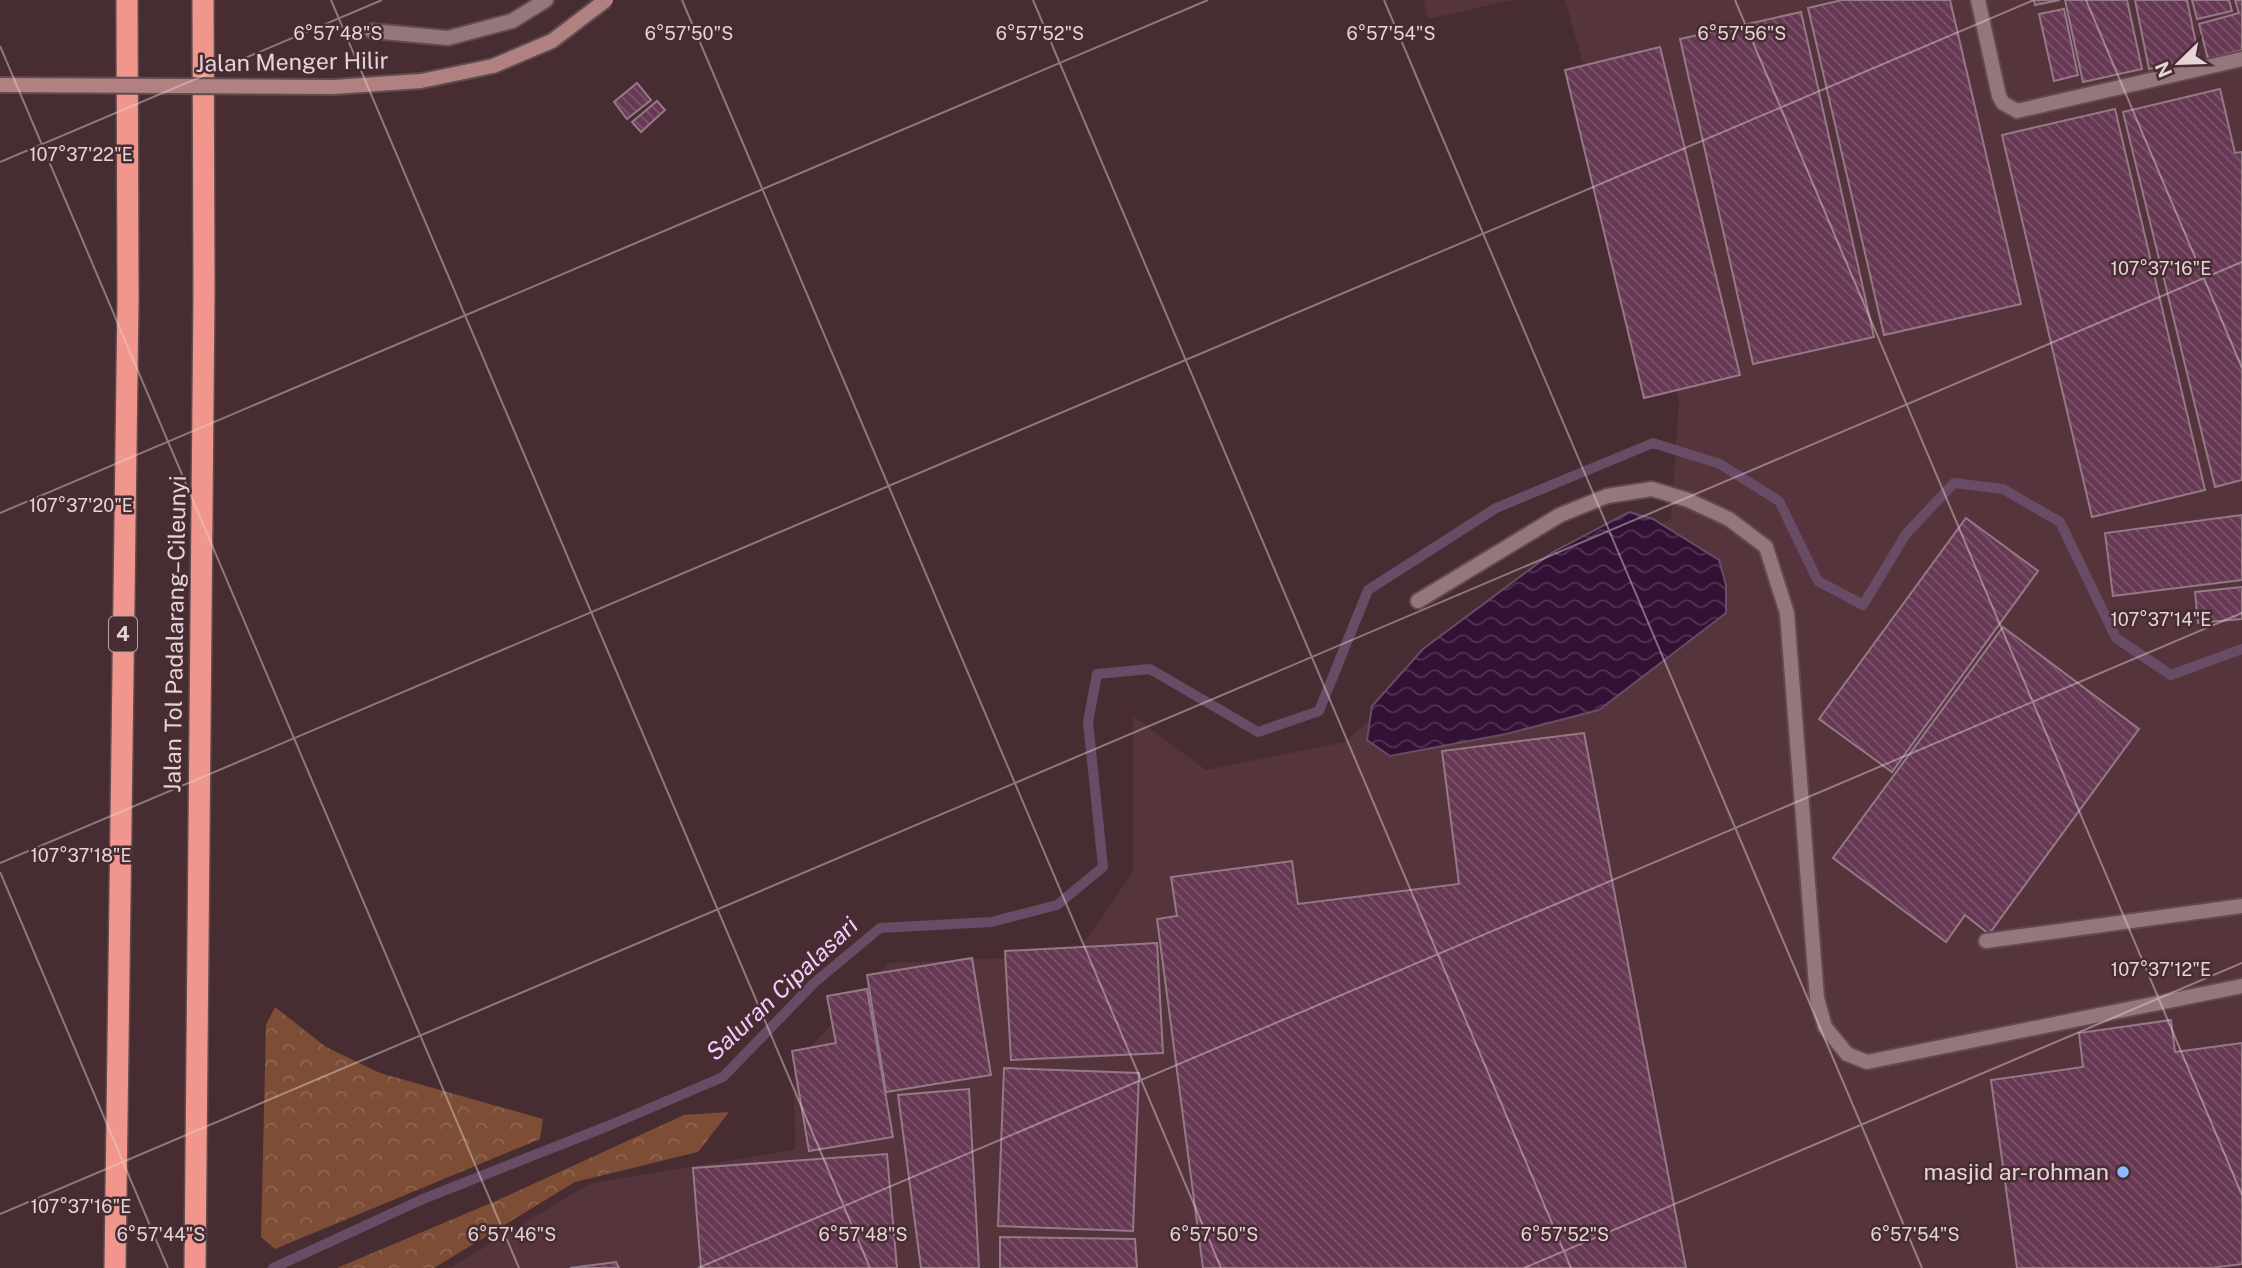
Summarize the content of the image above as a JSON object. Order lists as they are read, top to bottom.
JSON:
{
  "streets": {
    "highway": ["4", "Jalan Tol Padalarang–Cileunyi"],
    "street": ["Jalan Menger Hilir"]
  },
  "water": ["Saluran Cipalasari"],
  "places": ["masjid ar-rohman"],
  "north": "bottom left",
  "coordinates": [
    "6°57'48\"S",
    "6°57'50\"S",
    "6°57'52\"S",
    "6°57'54\"S",
    "6°57'56\"S",
    "107°37'22\"E",
    "107°37'16\"E",
    "107°37'20\"E",
    "107°37'14\"E",
    "107°37'18\"E",
    "107°37'12\"E",
    "6°57'44\"S",
    "6°57'46\"S"
  ]
}
